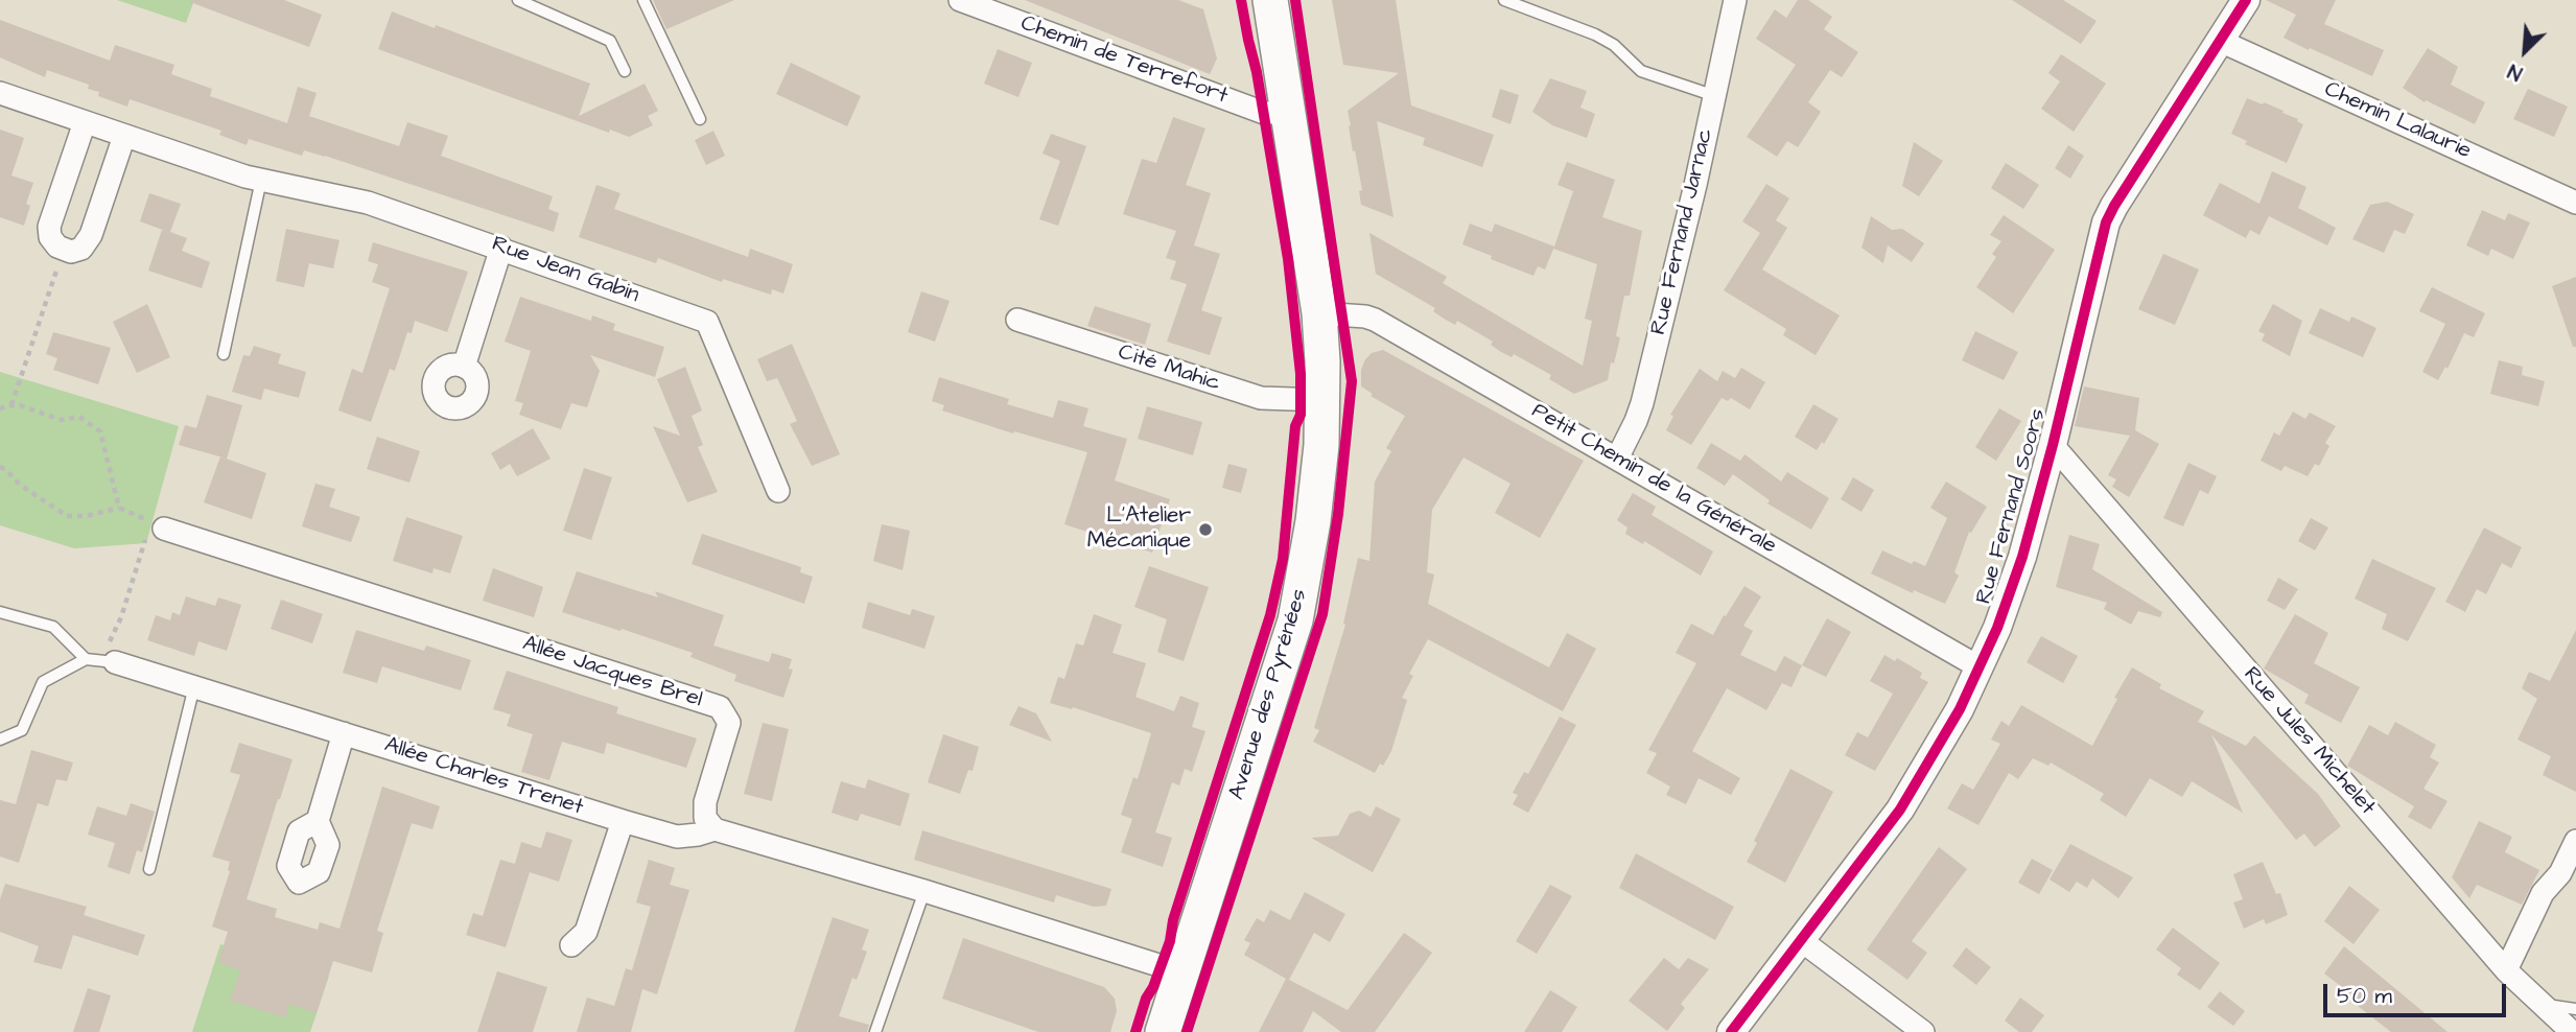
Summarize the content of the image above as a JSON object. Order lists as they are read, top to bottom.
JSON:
{
  "streets": {
    "main road": ["Avenue des Pyrénées"],
    "street": [
      "Chemin de Terrefort",
      "Chemin Lalaurie",
      "Rue Fernand Jarnac",
      "Rue Jean Gabin",
      "Cité Mahic",
      "Petit Chemin de la Générale",
      "Rue Fernand Soors",
      "Allée Jacques Brel",
      "Rue Jules Michelet",
      "Allée Charles Trenet"
    ]
  },
  "crossings": [
    ["Chemin de Terrefort", "Avenue des Pyrénées"],
    ["Chemin Lalaurie", "Rue Fernand Soors"],
    ["Rue Fernand Jarnac", "Petit Chemin de la Générale"],
    ["Cité Mahic", "Avenue des Pyrénées"],
    ["Petit Chemin de la Générale", "Rue Fernand Soors"],
    ["Petit Chemin de la Générale", "Avenue des Pyrénées"],
    ["Rue Fernand Soors", "Rue Jules Michelet"],
    ["Allée Jacques Brel", "Allée Charles Trenet"]
  ],
  "places": ["L'Atelier Mécanique"],
  "scale_bar": "50 m",
  "north": "bottom left"
}
